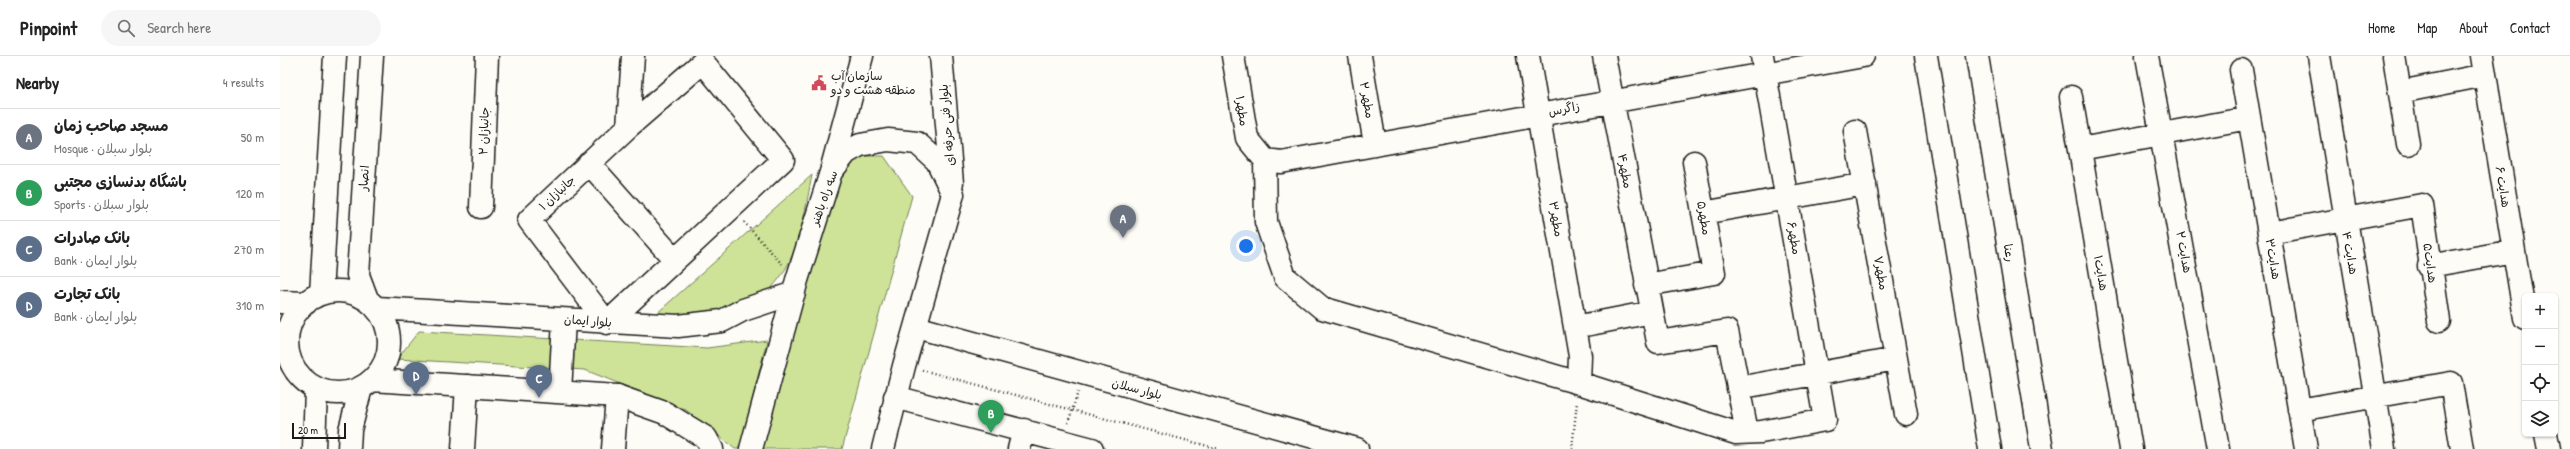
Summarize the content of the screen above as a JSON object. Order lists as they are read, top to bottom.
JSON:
{
  "streets": {
    "street": [
      "مطهر ۲",
      "زاگرس",
      "مطهر۱",
      "بلوار فنی حرفه ای",
      "جانبازان ۲",
      "مطهر۴",
      "انصار",
      "هدایت ۶",
      "جانبازان ۱",
      "سه راه باهنر",
      "مطهر۵",
      "مطهر۳",
      "مطهر۶",
      "هدایت ۲",
      "رعنا",
      "هدایت ۴",
      "هدایت۳",
      "هدایت۵",
      "مطهر۷",
      "هدایت۱",
      "بلوار ایمان",
      "بلوار سبلان"
    ]
  },
  "crossings": [
    ["مطهر ۲", "زاگرس"],
    ["زاگرس", "مطهر۱"],
    ["زاگرس", "مطهر۴"],
    ["زاگرس", "مطهر۳"],
    ["زاگرس", "مطهر۶"],
    ["بلوار فنی حرفه ای", "سه راه باهنر"],
    ["مطهر۴", "مطهر۵"],
    ["انصار", "بلوار ایمان"],
    ["جانبازان ۱", "بلوار ایمان"],
    ["سه راه باهنر", "بلوار ایمان"],
    ["هدایت ۴", "هدایت۵"]
  ],
  "places": {
    "public building": ["سازمان آب منطقه هشت و دو"]
  },
  "scale_bar": "20 m",
  "page": {
    "header": "Pinpoint",
    "search": "Search here",
    "nav": [
      "Home",
      "Map",
      "About",
      "Contact"
    ],
    "heading": ["Nearby", "4 results"],
    "list": [
      {
        "mark": "A",
        "name": "مسجد صاحب زمان",
        "note": "Mosque · بلوار سبلان",
        "value": "50 m"
      },
      {
        "mark": "B",
        "name": "باشگاه بدنسازی مجتبی",
        "note": "Sports · بلوار سبلان",
        "value": "120 m"
      },
      {
        "mark": "C",
        "name": "بانک صادرات",
        "note": "Bank · بلوار ایمان",
        "value": "270 m"
      },
      {
        "mark": "D",
        "name": "بانک تجارت",
        "note": "Bank · بلوار ایمان",
        "value": "310 m"
      }
    ],
    "pins": [
      "A",
      "D",
      "C",
      "B"
    ],
    "map_buttons": ["+", "−"],
    "scale": "20 m"
  }
}
